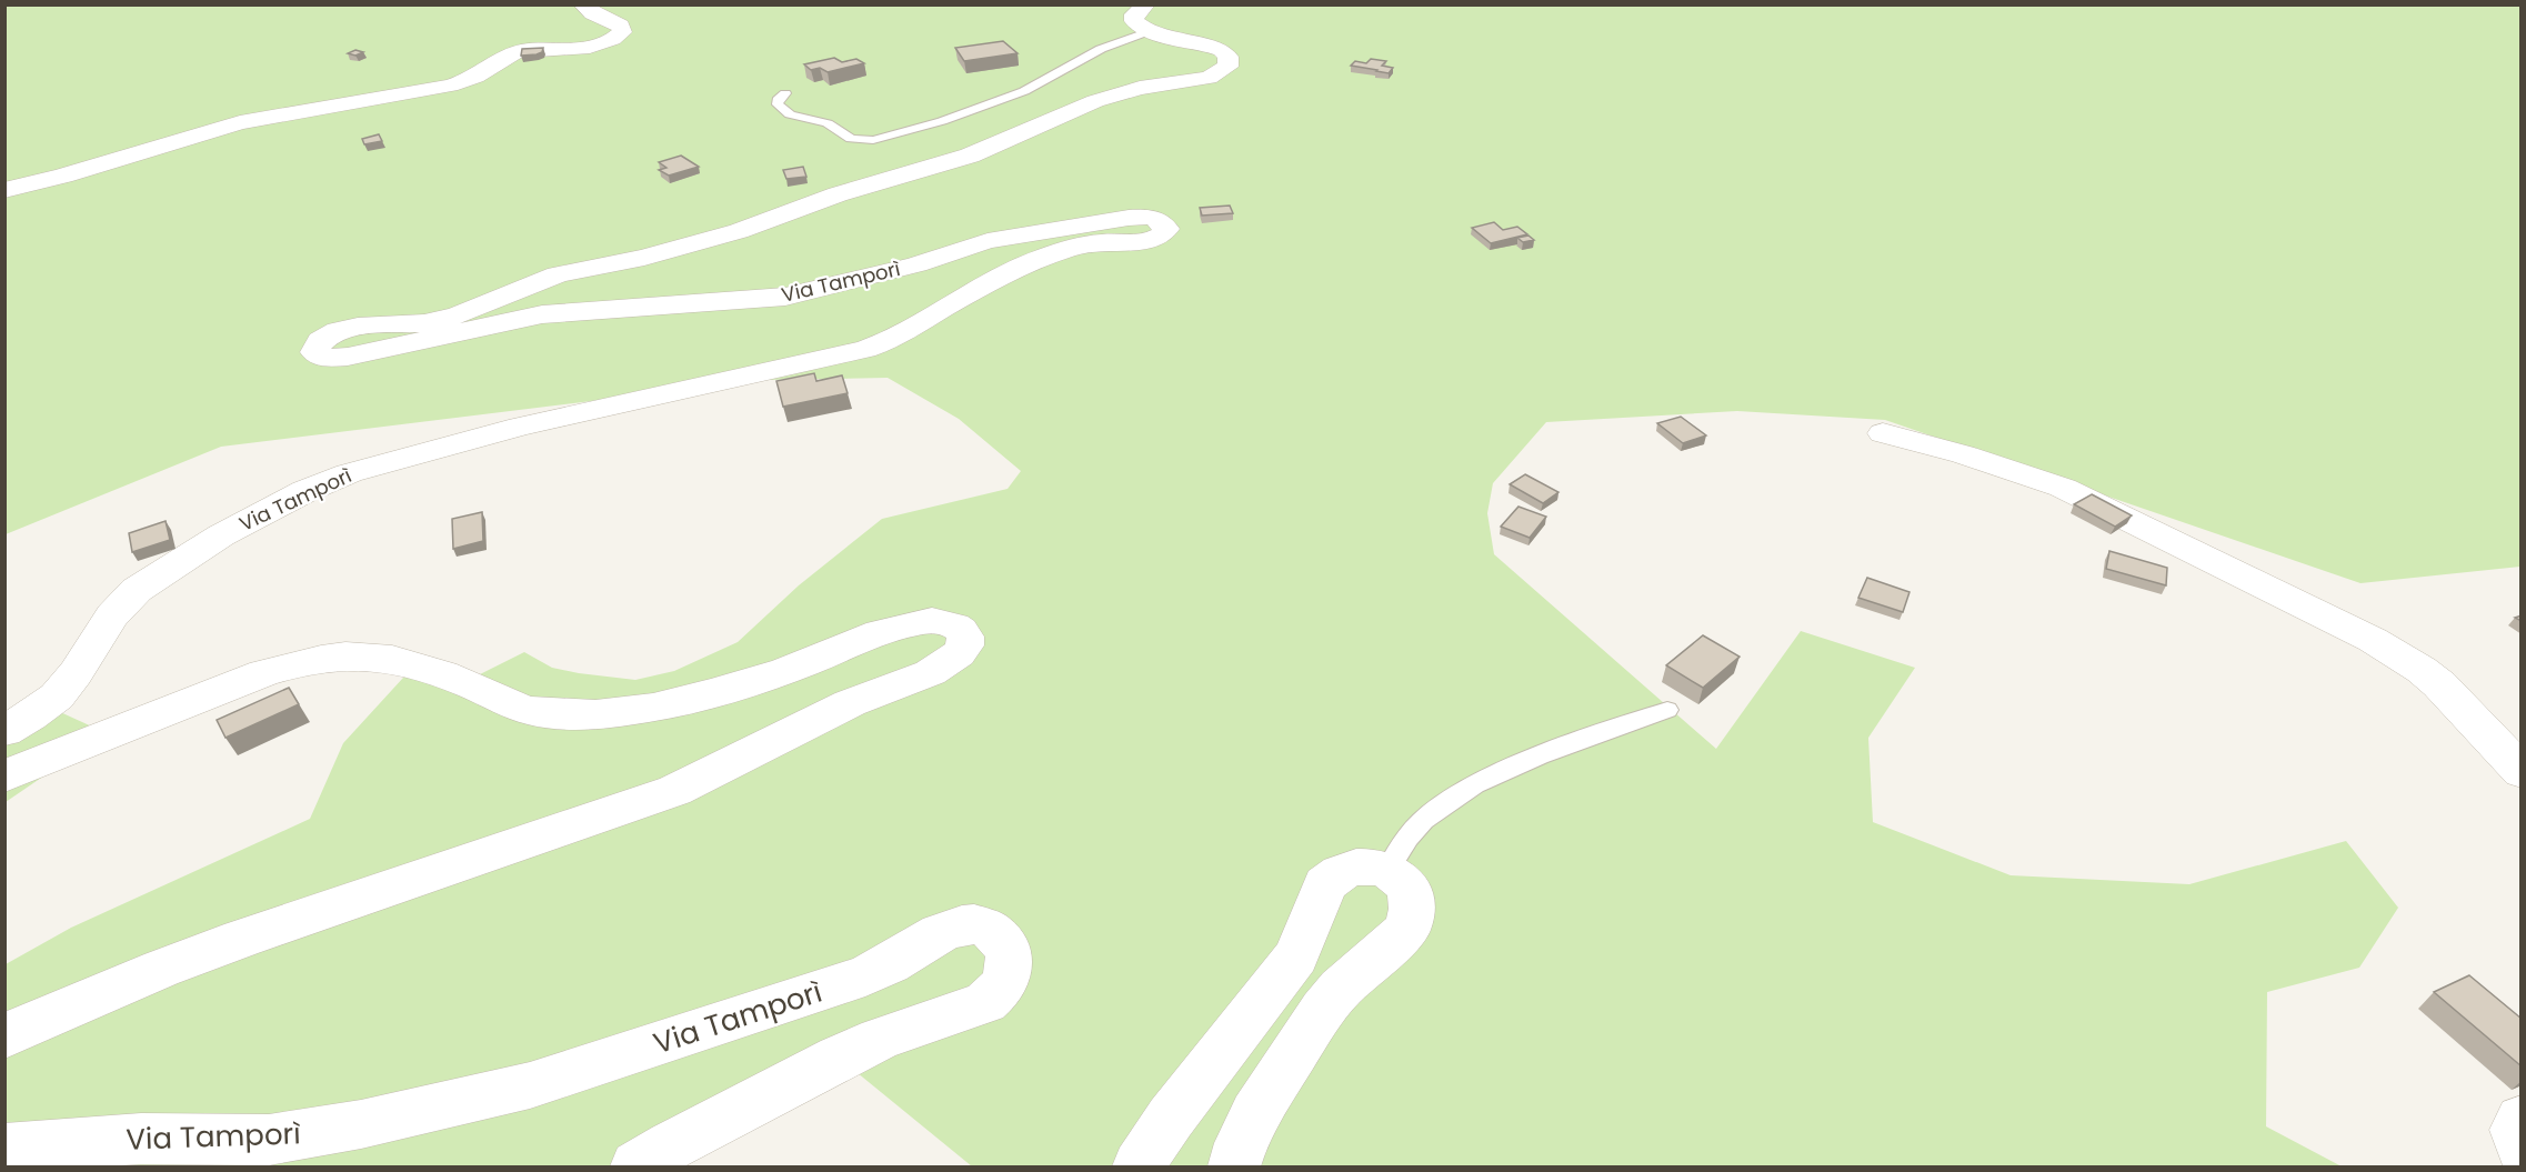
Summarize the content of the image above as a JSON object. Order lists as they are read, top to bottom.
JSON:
{
  "streets": {
    "street": ["Via Tamporì"]
  }
}
